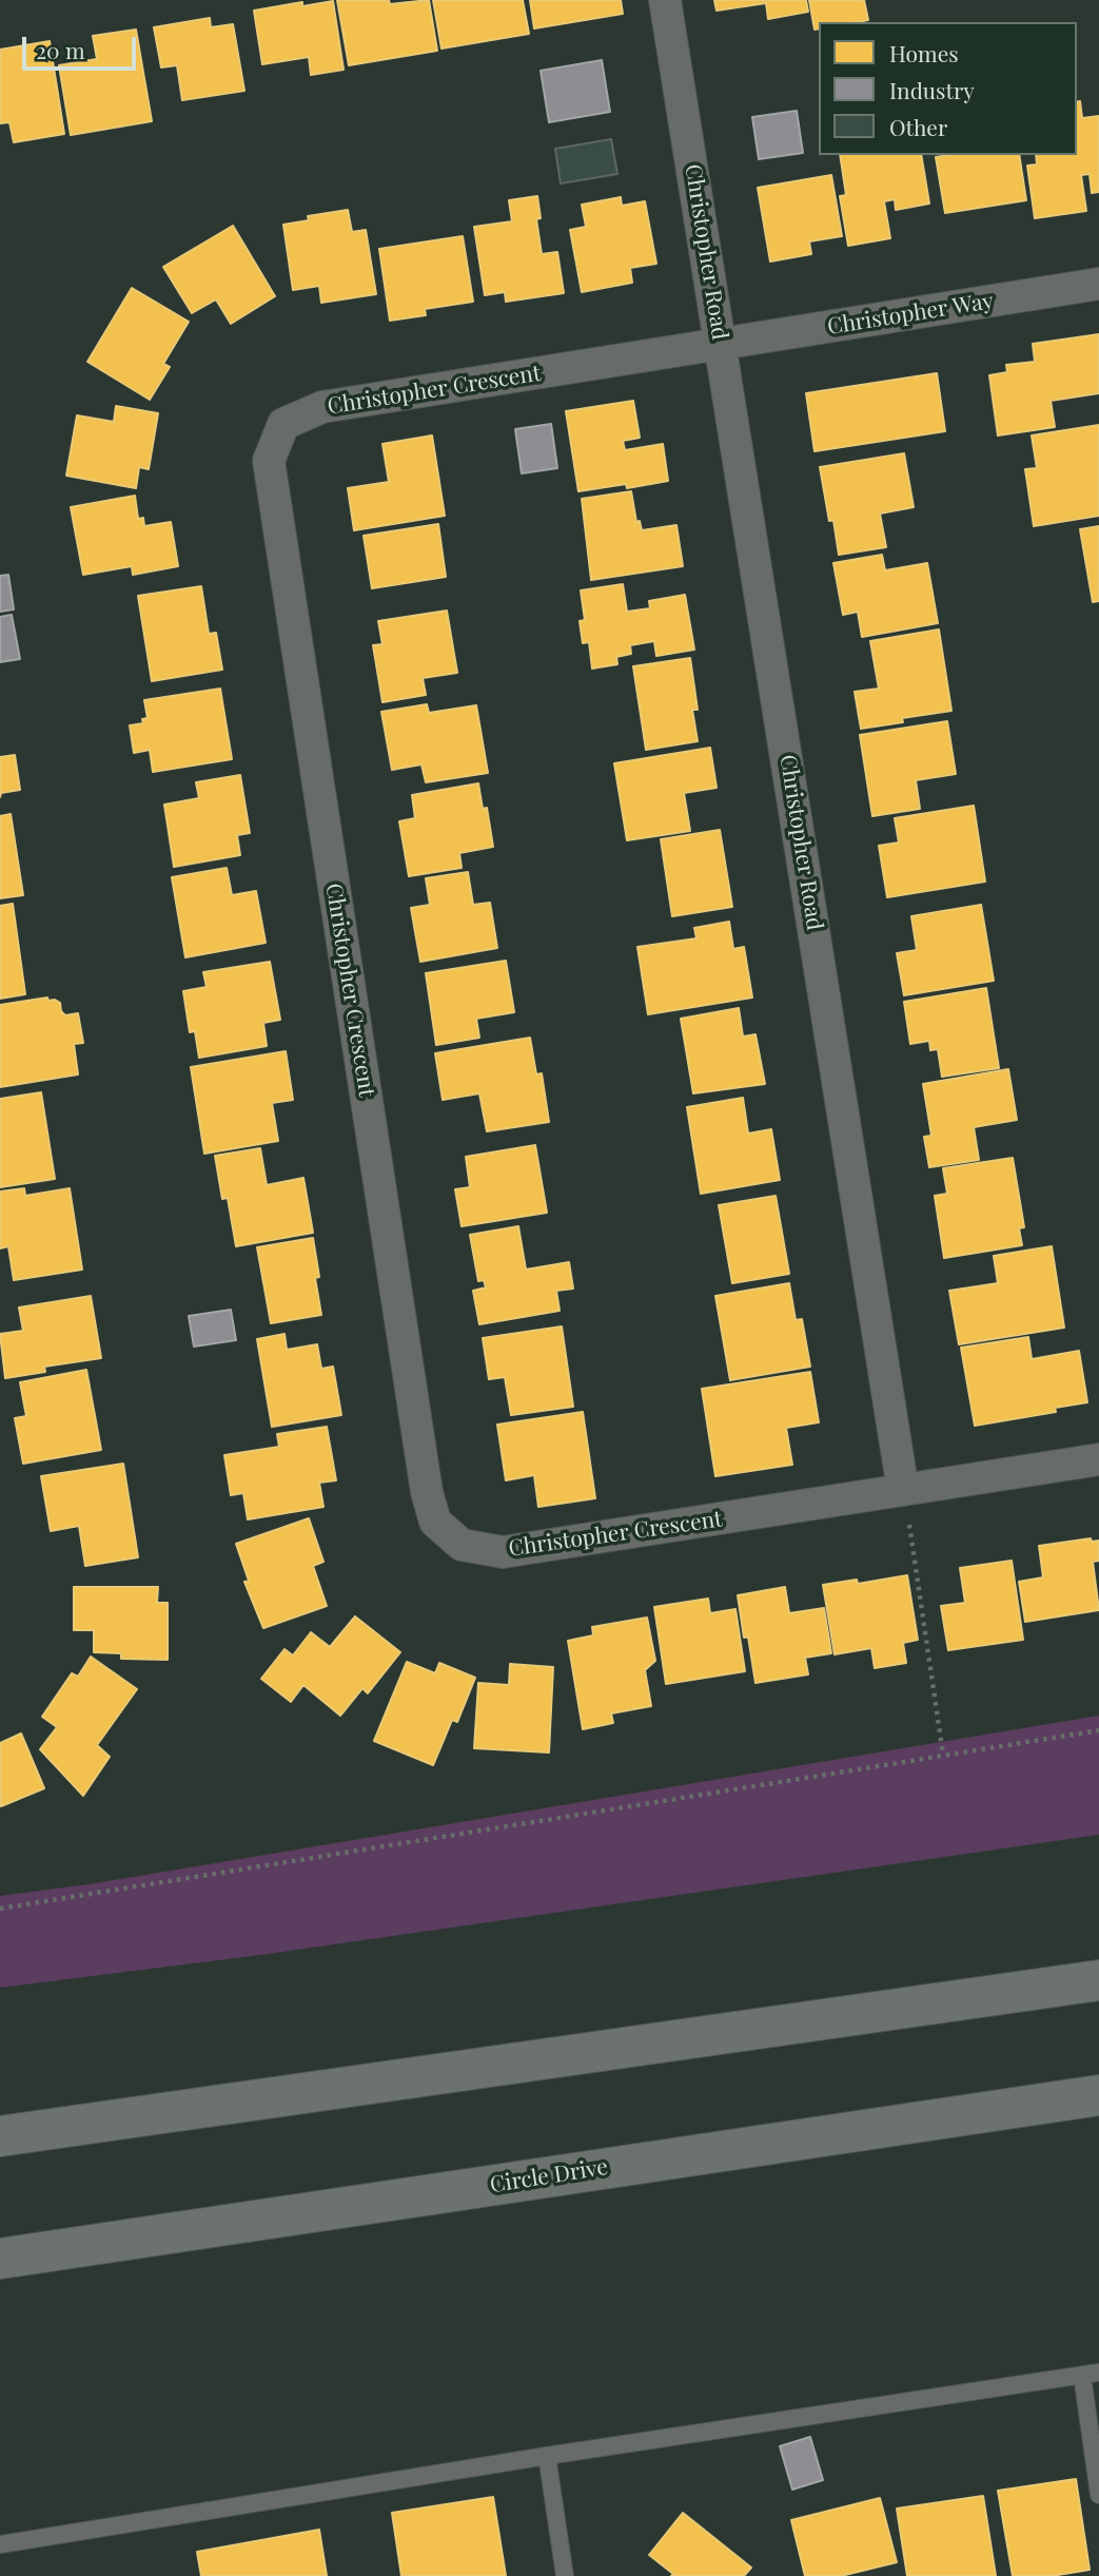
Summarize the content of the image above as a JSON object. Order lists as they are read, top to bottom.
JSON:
{
  "streets": {
    "highway": ["Circle Drive"],
    "street": ["Christopher Road", "Christopher Way", "Christopher Crescent"]
  },
  "crossings": [
    ["Christopher Road", "Christopher Way"],
    ["Christopher Road", "Christopher Crescent"],
    ["Christopher Way", "Christopher Crescent"]
  ],
  "legend": ["Homes", "Industry", "Other"],
  "scale_bar": "20 m"
}
